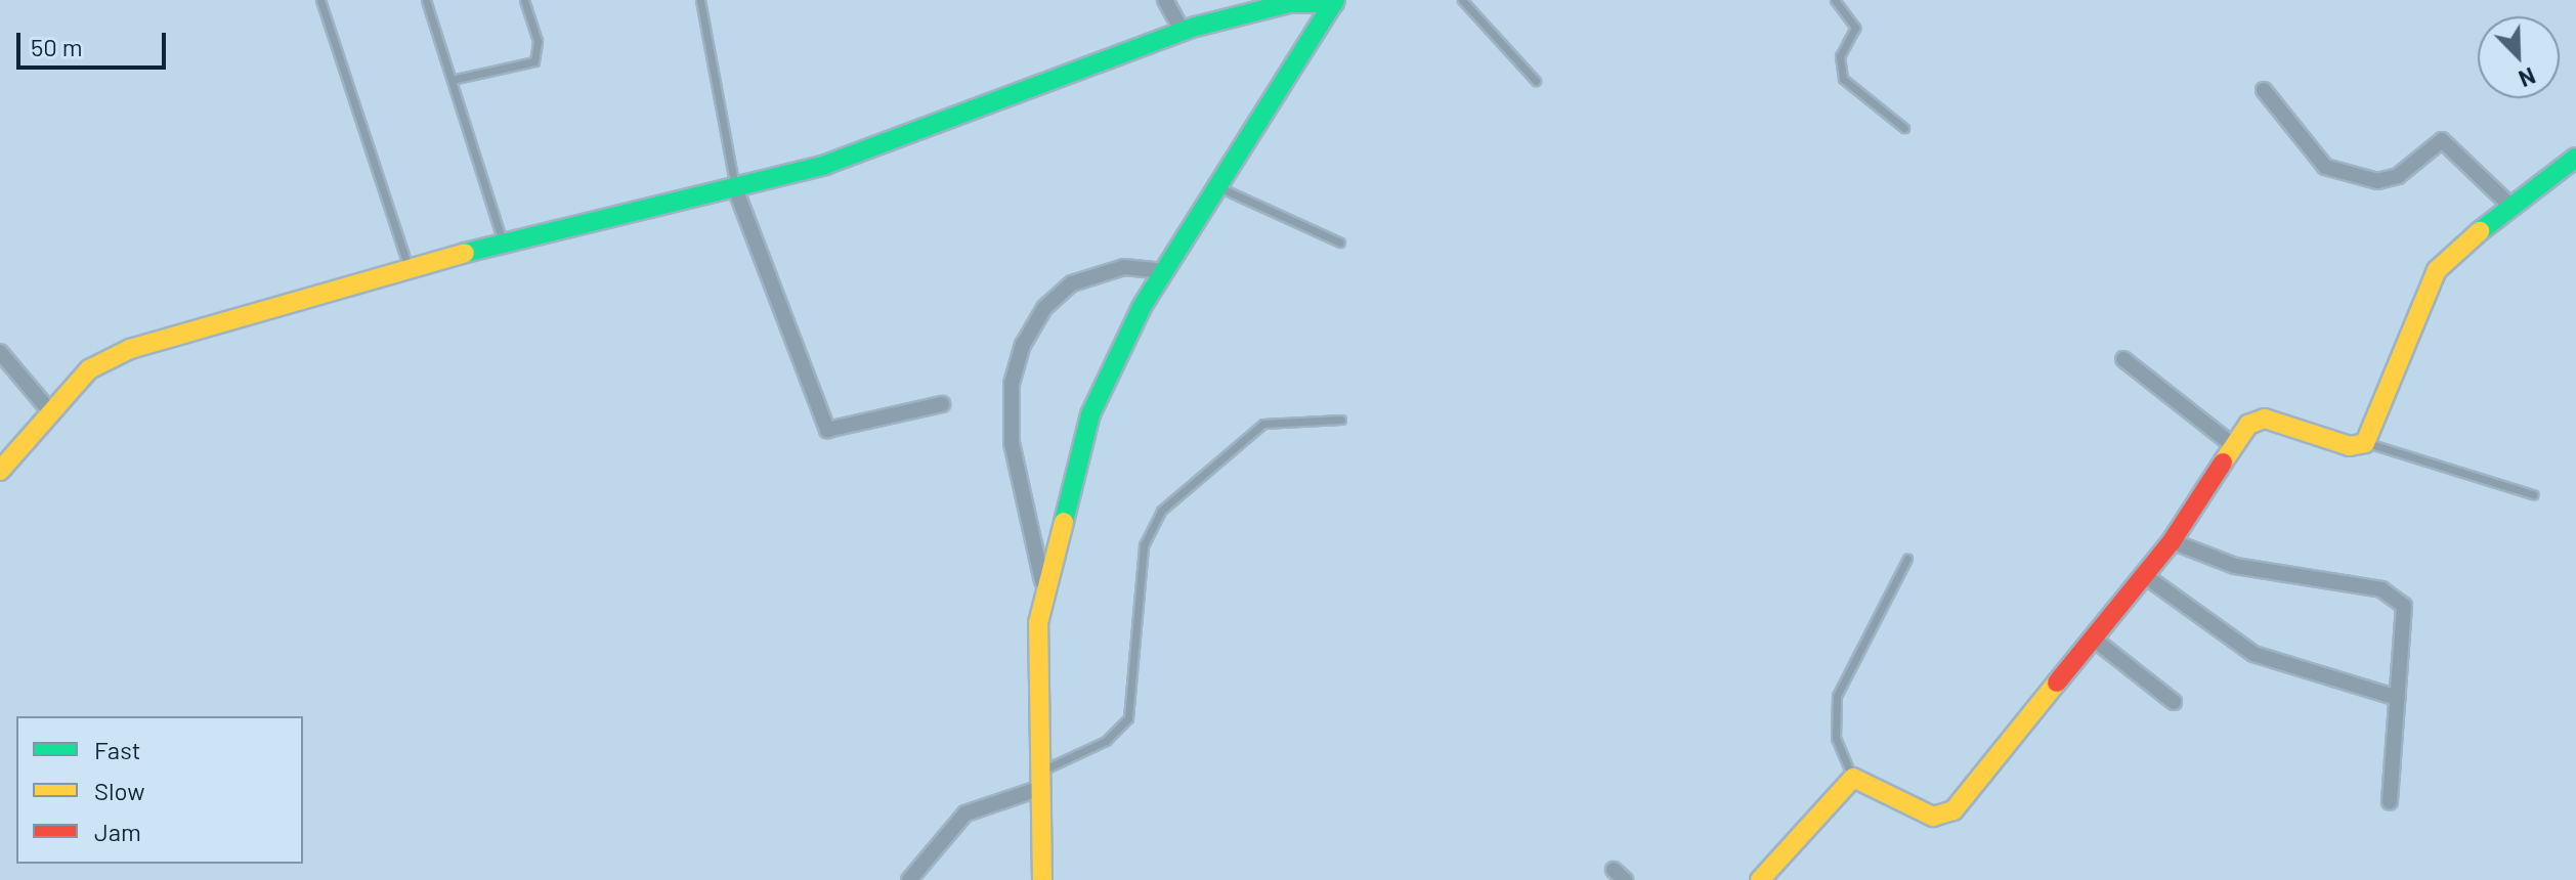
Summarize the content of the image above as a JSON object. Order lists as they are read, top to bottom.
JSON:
{
  "legend": ["Fast", "Slow", "Jam"],
  "scale_bar": "50 m",
  "north": "bottom right"
}
